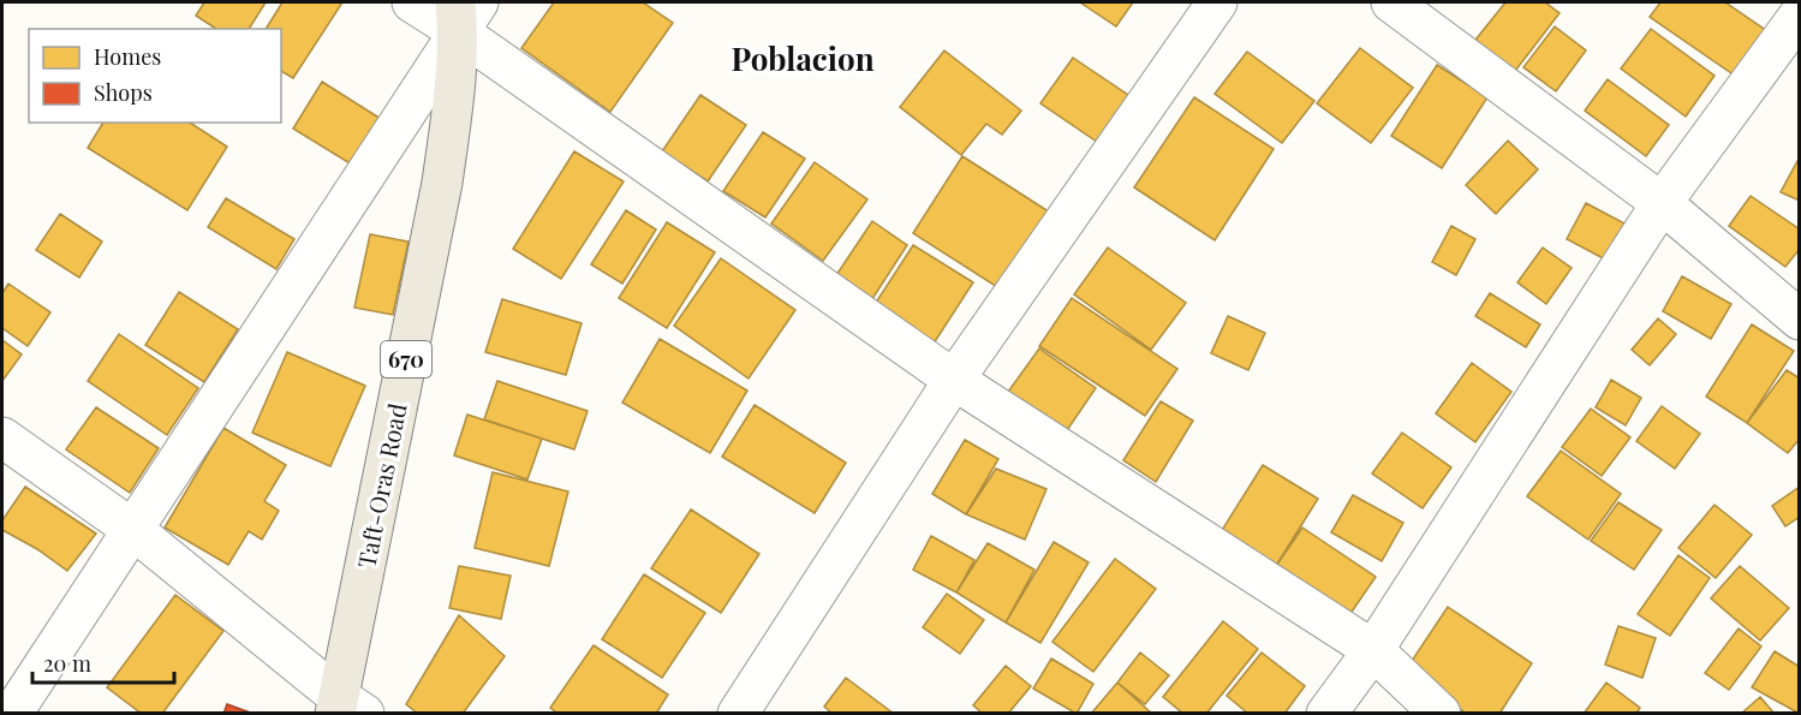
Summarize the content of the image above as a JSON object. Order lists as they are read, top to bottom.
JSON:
{
  "streets": {
    "main road": ["670", "Taft-Oras Road"]
  },
  "districts": ["Poblacion"],
  "legend": ["Homes", "Shops"],
  "scale_bar": "20 m"
}
